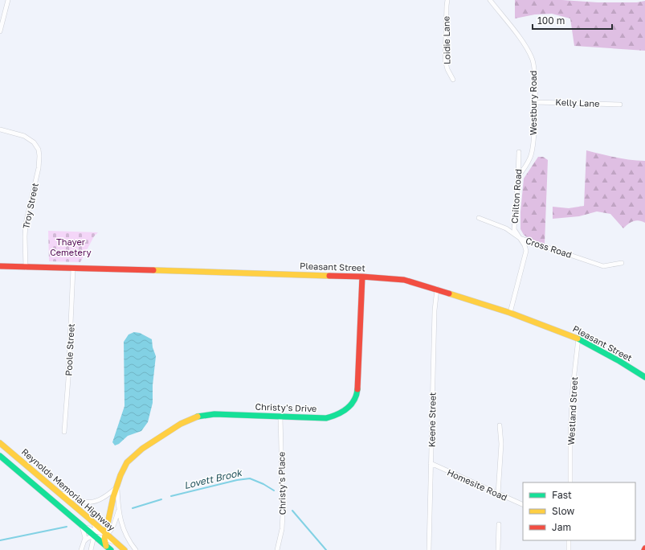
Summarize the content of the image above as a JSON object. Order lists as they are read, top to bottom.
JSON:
{
  "streets": {
    "main road": ["Pleasant Street", "Christy's Drive", "Reynolds Memorial Highway"],
    "street": [
      "Loidie Lane",
      "Westbury Road",
      "Kelly Lane",
      "Chilton Road",
      "Troy Street",
      "Cross Road",
      "Poole Street",
      "Westland Street",
      "Keene Street",
      "Christy's Place",
      "Homesite Road"
    ]
  },
  "crossings": [
    ["Westbury Road", "Kelly Lane"],
    ["Westbury Road", "Chilton Road"],
    ["Chilton Road", "Cross Road"],
    ["Chilton Road", "Pleasant Street"],
    ["Troy Street", "Pleasant Street"],
    ["Pleasant Street", "Poole Street"],
    ["Pleasant Street", "Christy's Drive"],
    ["Pleasant Street", "Westland Street"],
    ["Pleasant Street", "Keene Street"],
    ["Christy's Drive", "Christy's Place"],
    ["Christy's Drive", "Reynolds Memorial Highway"],
    ["Keene Street", "Homesite Road"]
  ],
  "water": ["Lovett Brook"],
  "parks": ["Thayer Cemetery"],
  "legend": ["Fast", "Slow", "Jam"],
  "scale_bar": "100 m"
}
